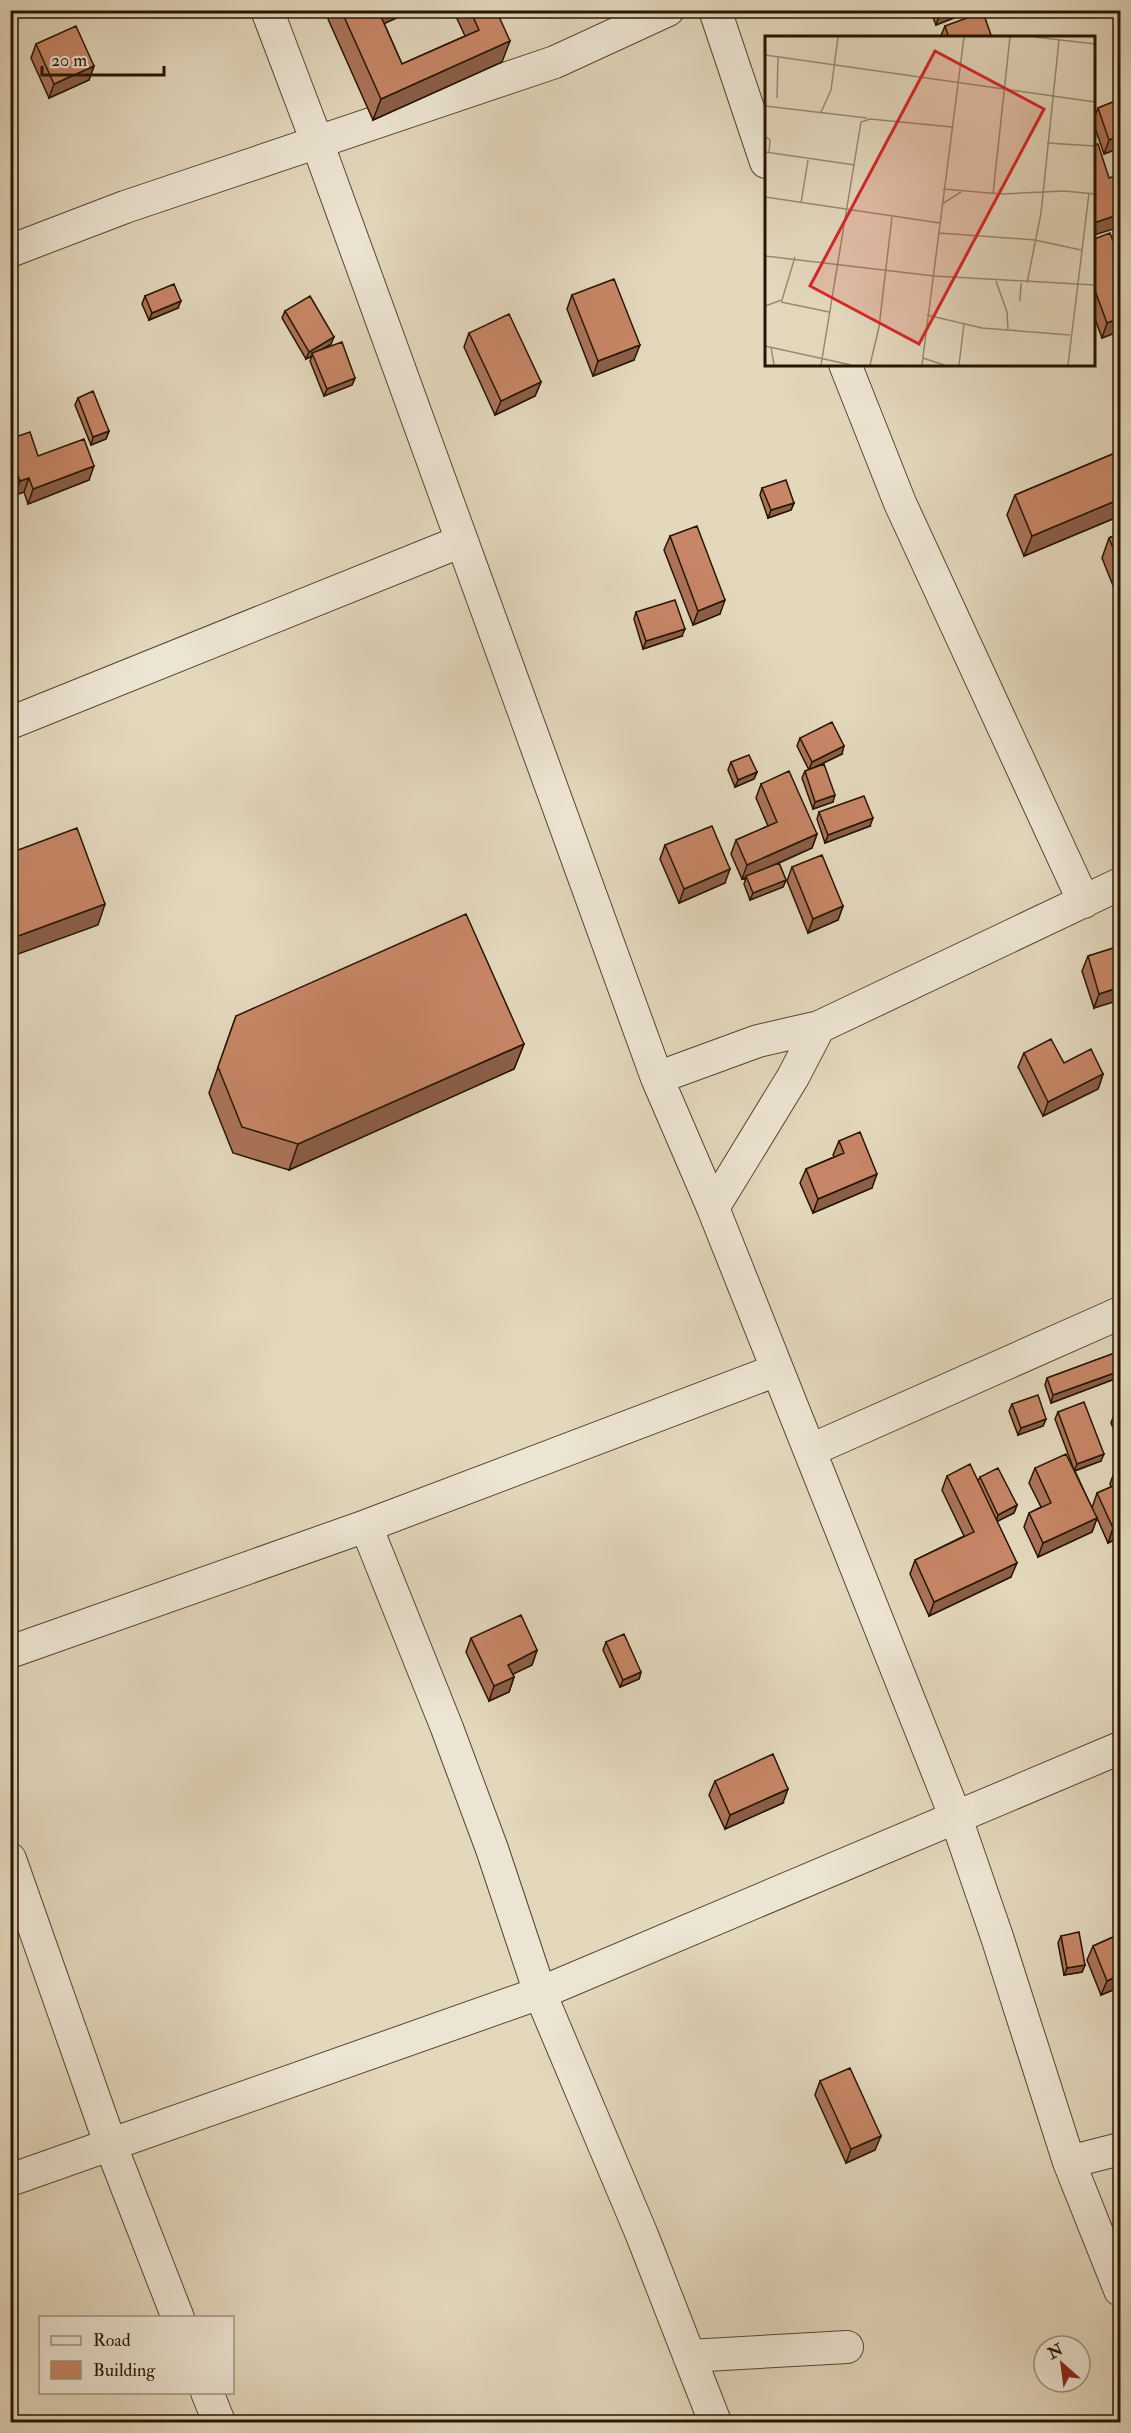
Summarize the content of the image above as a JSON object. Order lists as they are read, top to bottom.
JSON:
{
  "legend": ["Road", "Building"],
  "scale_bar": "20 m",
  "north": "top left"
}
